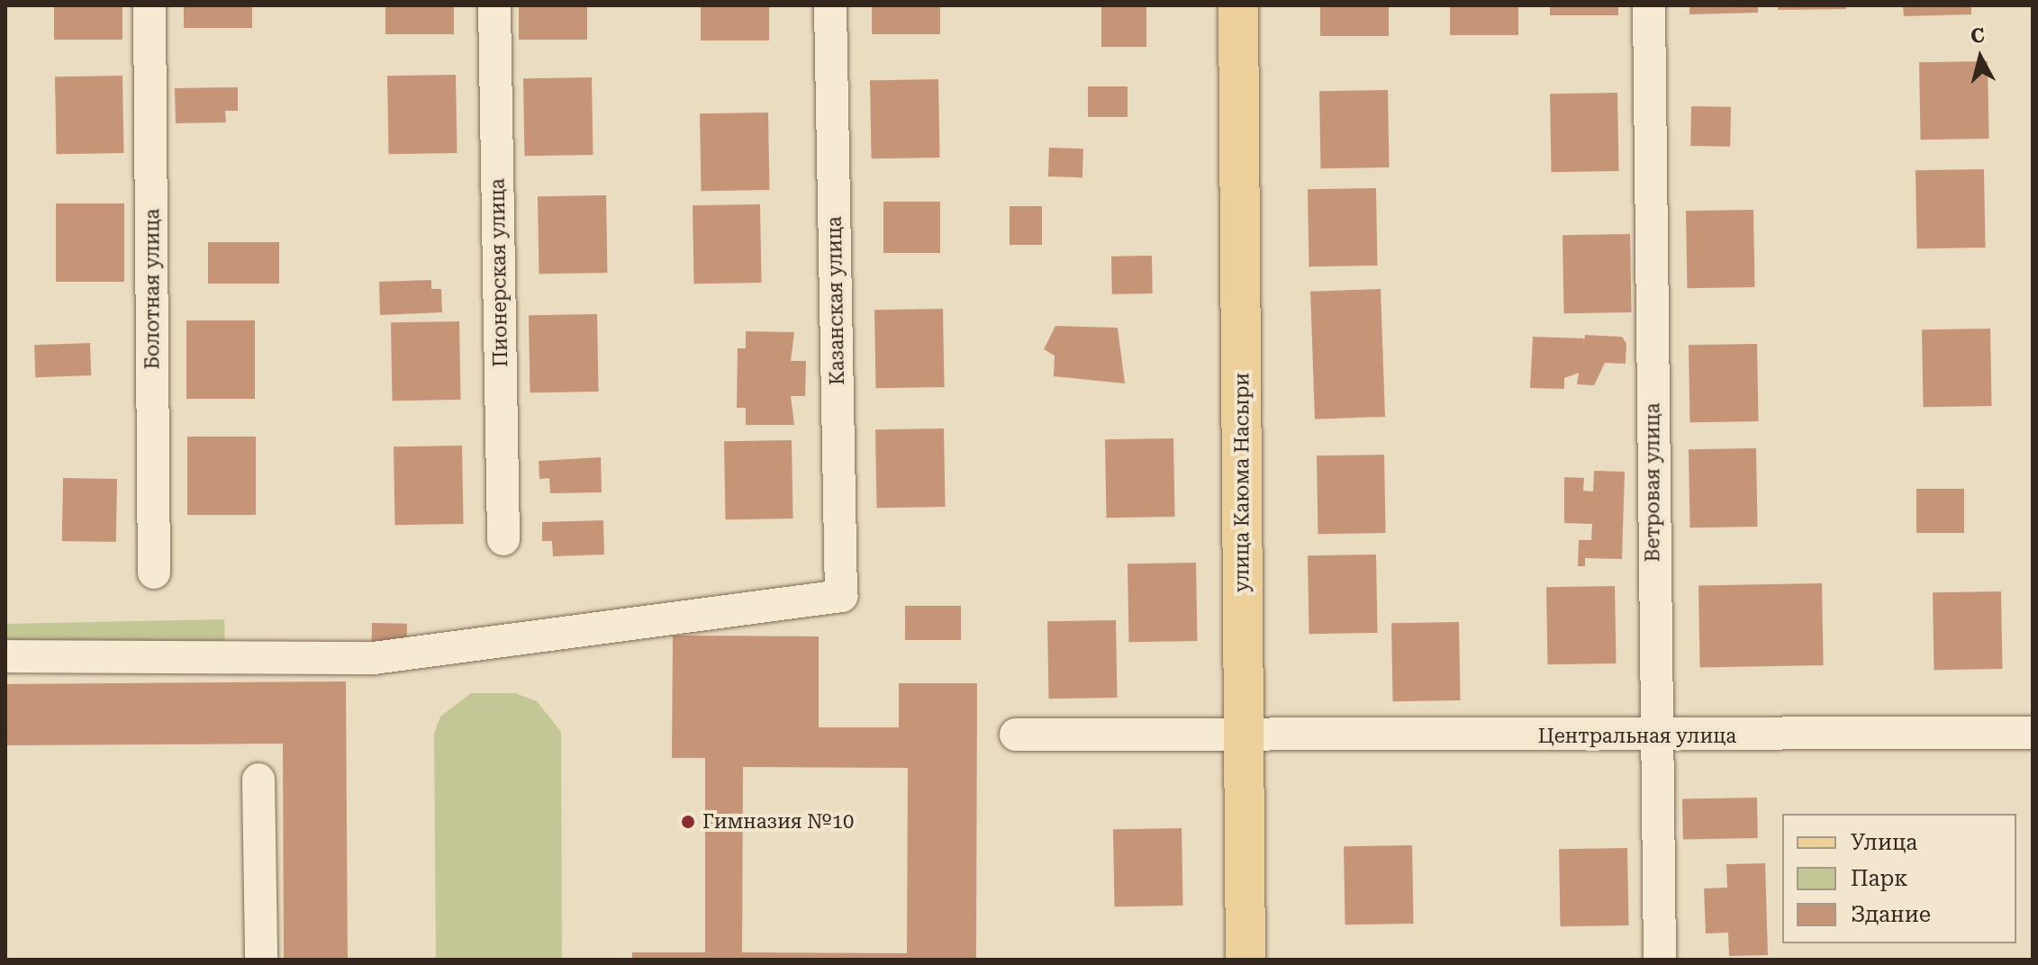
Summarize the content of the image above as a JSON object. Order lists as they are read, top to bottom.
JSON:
{
  "streets": {
    "main road": ["улица Каюма Насыри"],
    "street": [
      "Пионерская улица",
      "Болотная улица",
      "Казанская улица",
      "Ветровая улица",
      "Центральная улица"
    ]
  },
  "crossings": [
    ["улица Каюма Насыри", "Центральная улица"],
    ["Ветровая улица", "Центральная улица"]
  ],
  "places": ["Гимназия №10"],
  "legend": ["Улица", "Парк", "Здание"],
  "north": "top"
}
